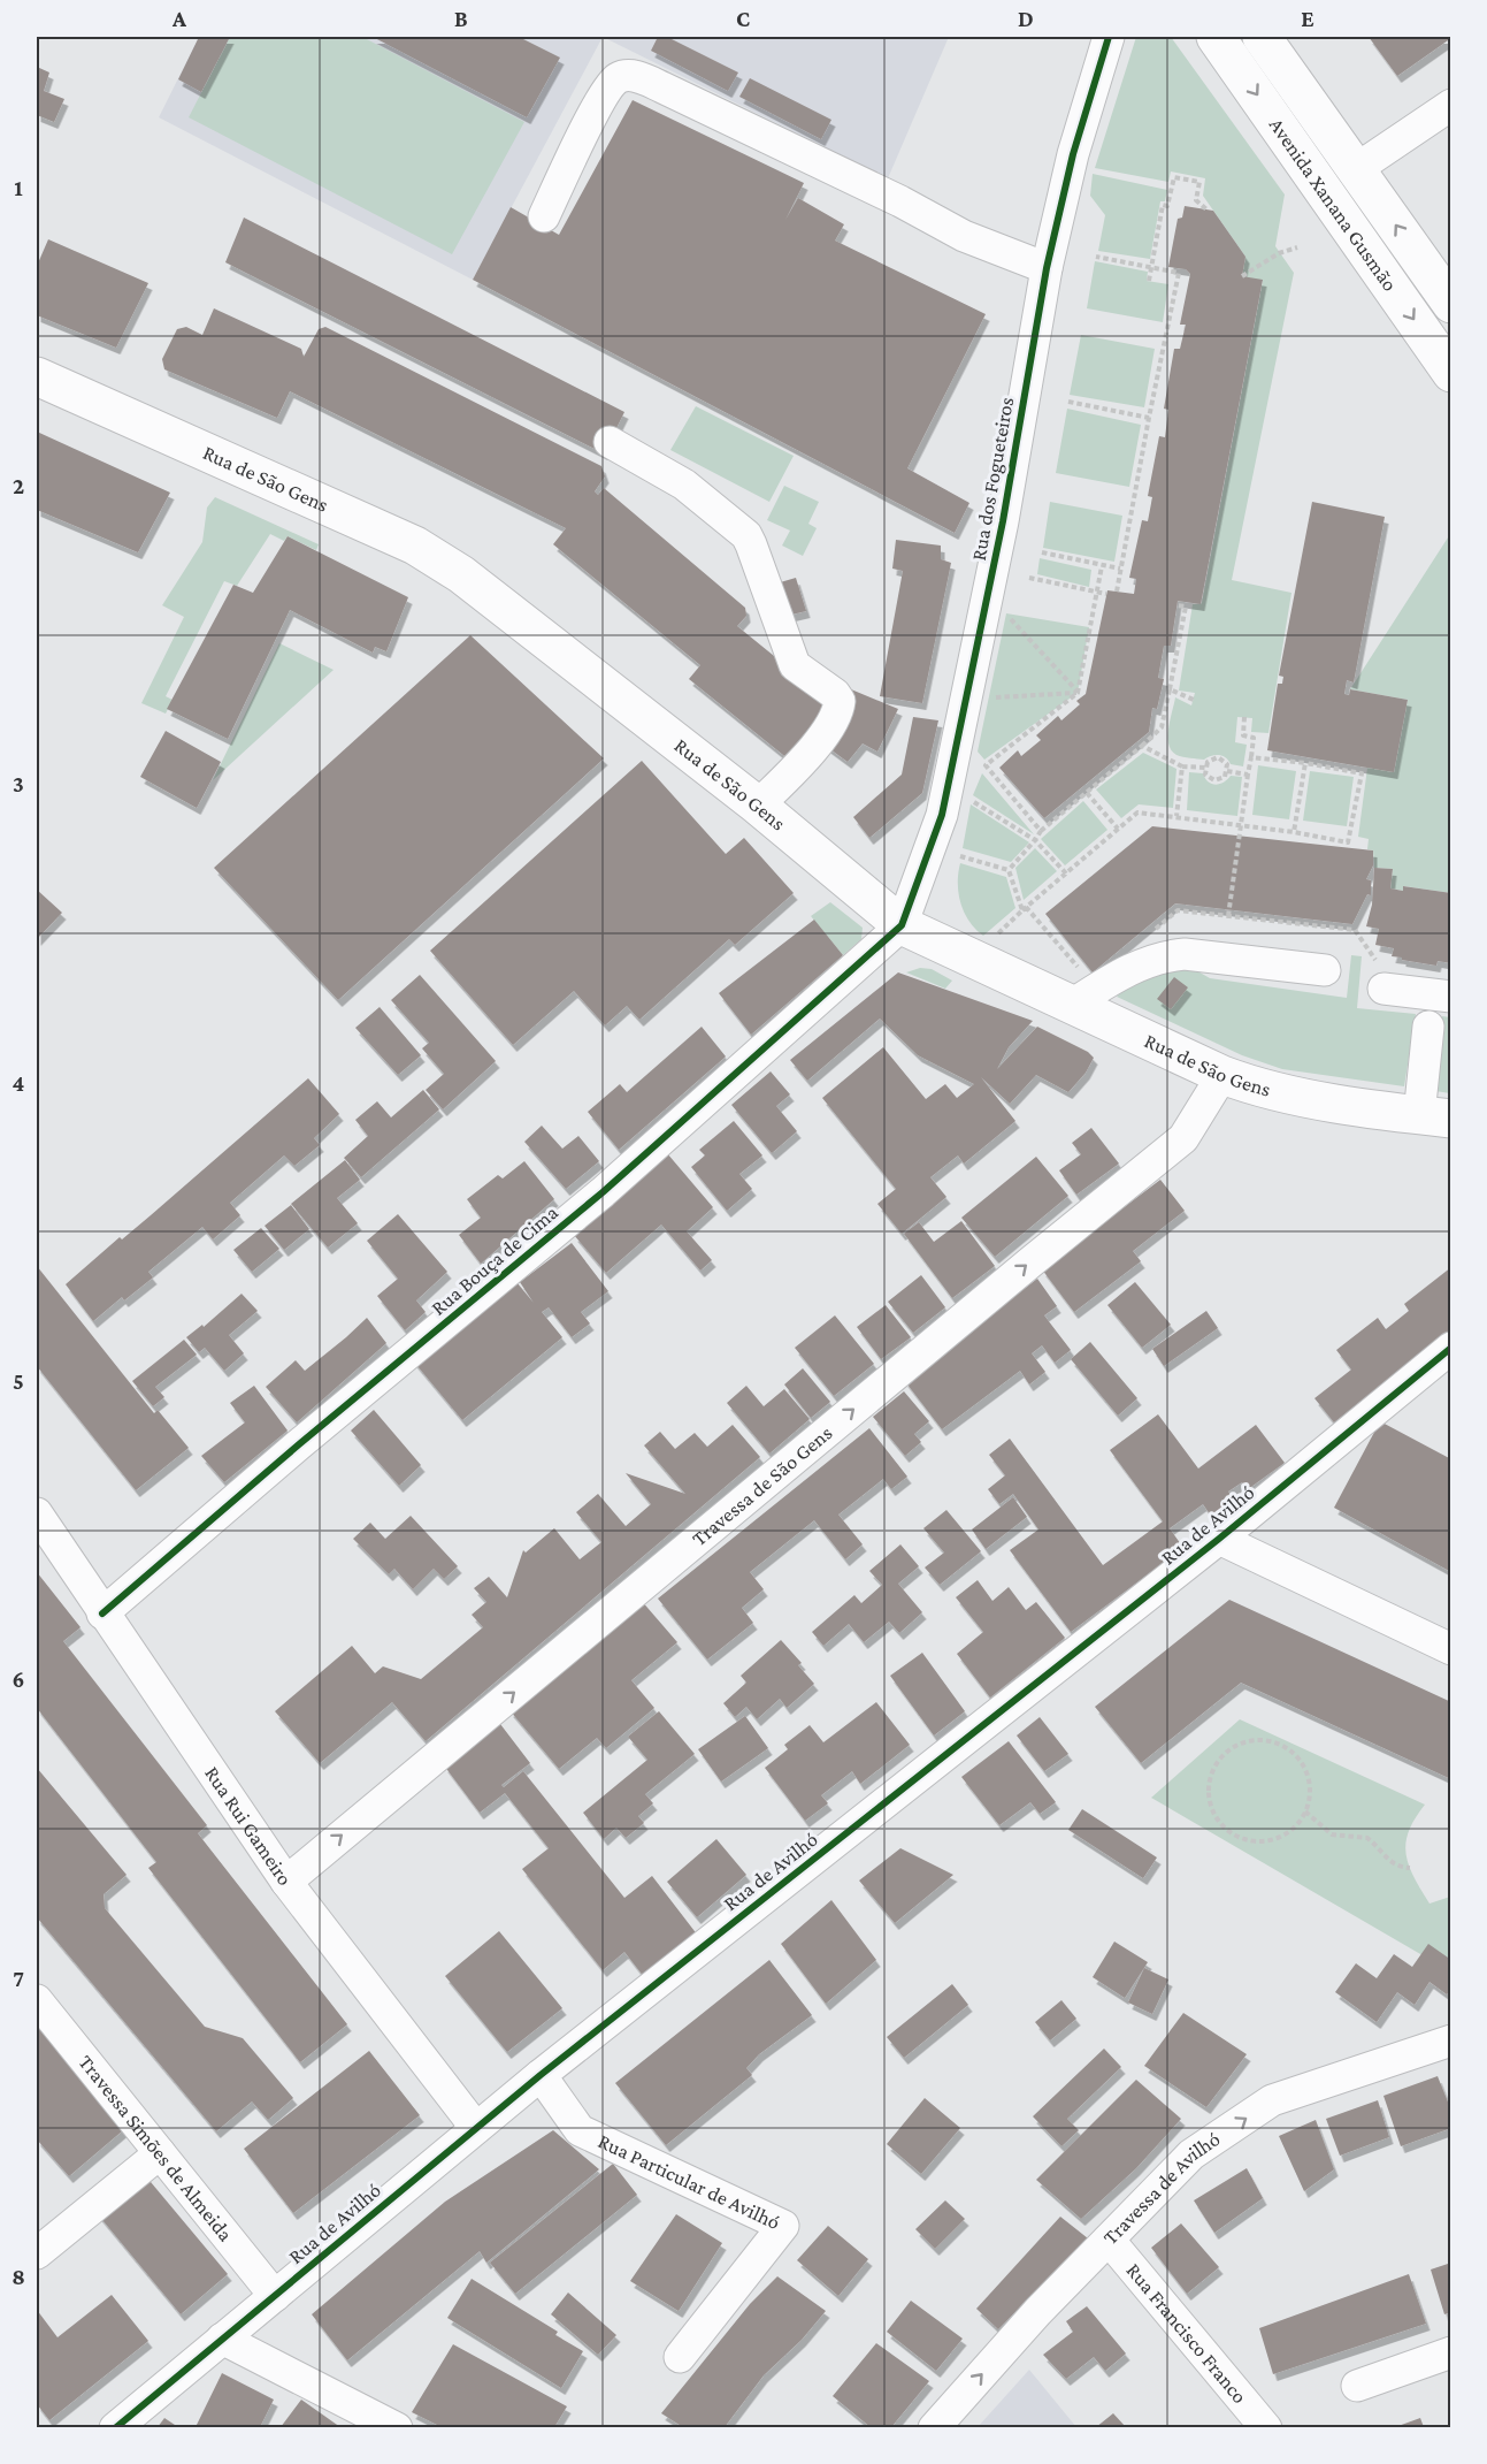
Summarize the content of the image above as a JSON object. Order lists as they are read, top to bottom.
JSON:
{
  "streets": {
    "main road": ["Avenida Xanana Gusmão", "Rua de São Gens"],
    "street": [
      "Rua dos Fogueteiros",
      "Rua Bouça de Cima",
      "Travessa de São Gens",
      "Rua de Avilhó",
      "Rua Rui Gameiro",
      "Travessa Simões de Almeida",
      "Rua Particular de Avilhó",
      "Travessa de Avilhó",
      "Rua Francisco Franco"
    ]
  },
  "crossings": [
    ["Rua de São Gens", "Rua dos Fogueteiros"],
    ["Rua de São Gens", "Rua Bouça de Cima"],
    ["Rua de São Gens", "Travessa de São Gens"],
    ["Rua dos Fogueteiros", "Rua Bouça de Cima"],
    ["Rua Bouça de Cima", "Rua Rui Gameiro"],
    ["Travessa de São Gens", "Rua Rui Gameiro"],
    ["Rua de Avilhó", "Rua Rui Gameiro"],
    ["Rua de Avilhó", "Travessa Simões de Almeida"],
    ["Rua de Avilhó", "Rua Particular de Avilhó"],
    ["Travessa de Avilhó", "Rua Francisco Franco"]
  ],
  "one_way": ["Travessa de São Gens", "Travessa de Avilhó"],
  "grid": {
    "columns": [
      "A",
      "B",
      "C",
      "D",
      "E"
    ],
    "rows": [
      "1",
      "2",
      "3",
      "4",
      "5",
      "6",
      "7",
      "8"
    ]
  }
}
